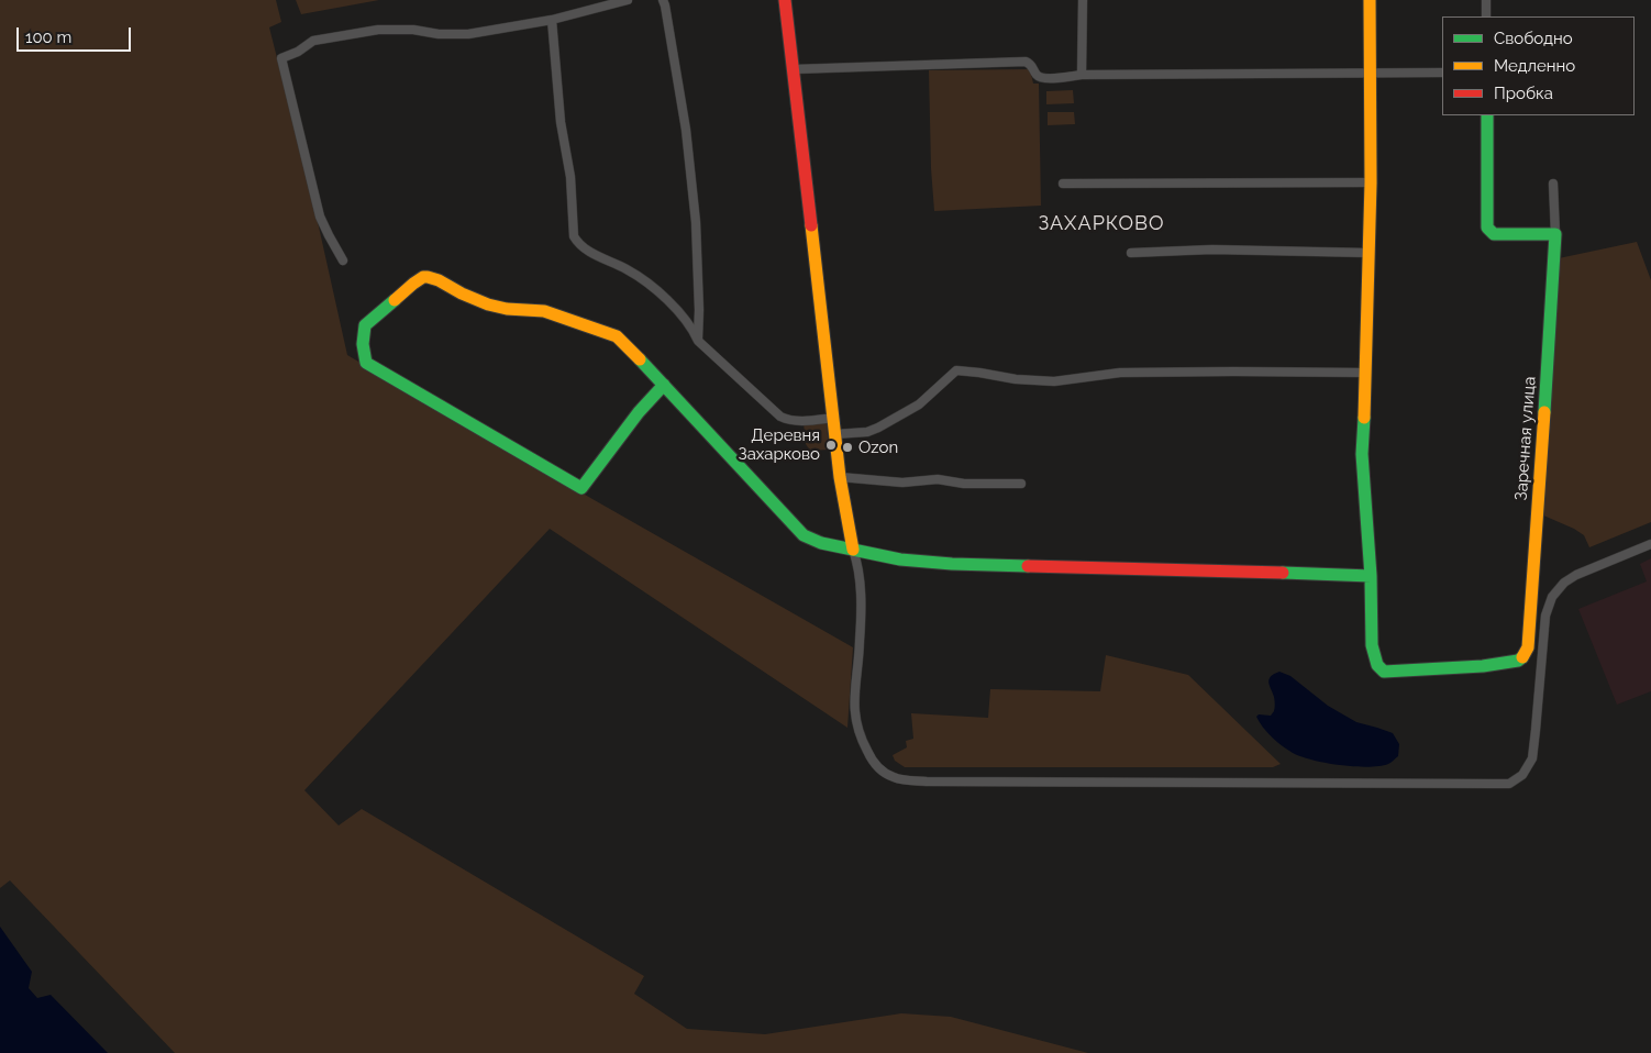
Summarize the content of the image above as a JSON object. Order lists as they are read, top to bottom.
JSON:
{
  "streets": {
    "street": ["Заречная улица"]
  },
  "districts": ["ЗАХАРКОВО"],
  "places": ["Деревня Захарково", "Ozon"],
  "legend": ["Свободно", "Медленно", "Пробка"],
  "scale_bar": "100 m"
}
